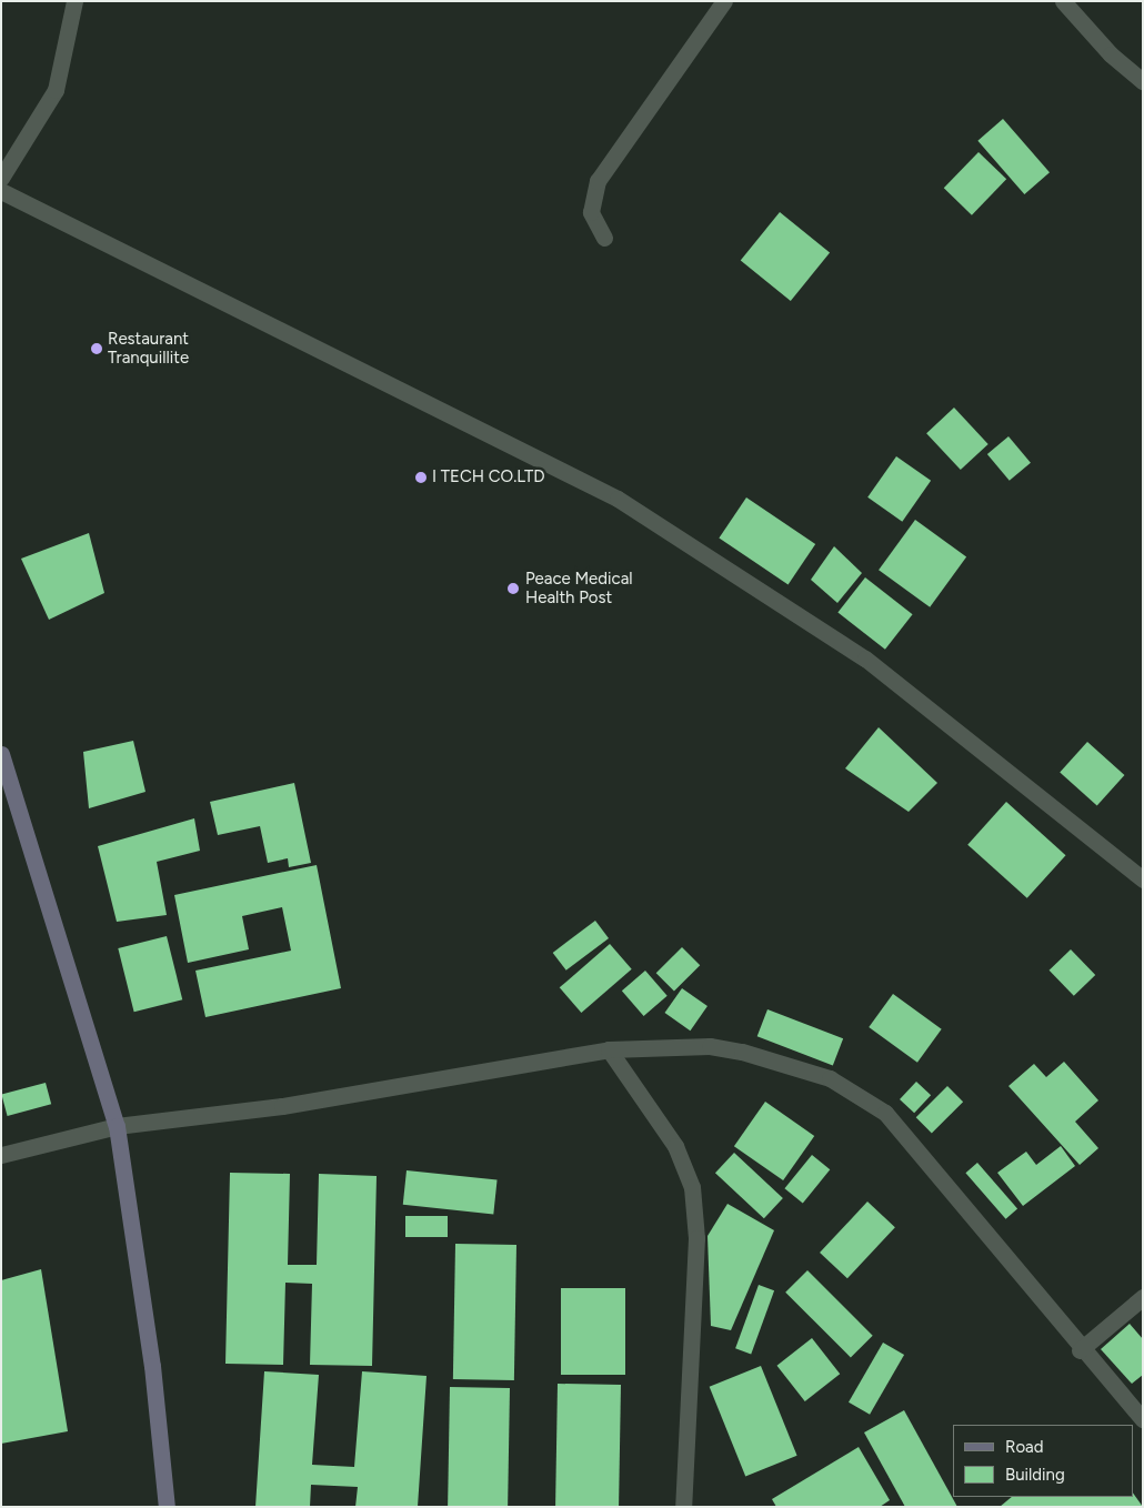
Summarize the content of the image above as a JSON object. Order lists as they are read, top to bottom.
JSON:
{
  "places": ["Restaurant Tranquillite", "I TECH CO.LTD", "Peace Medical Health Post"],
  "legend": ["Road", "Building"]
}
